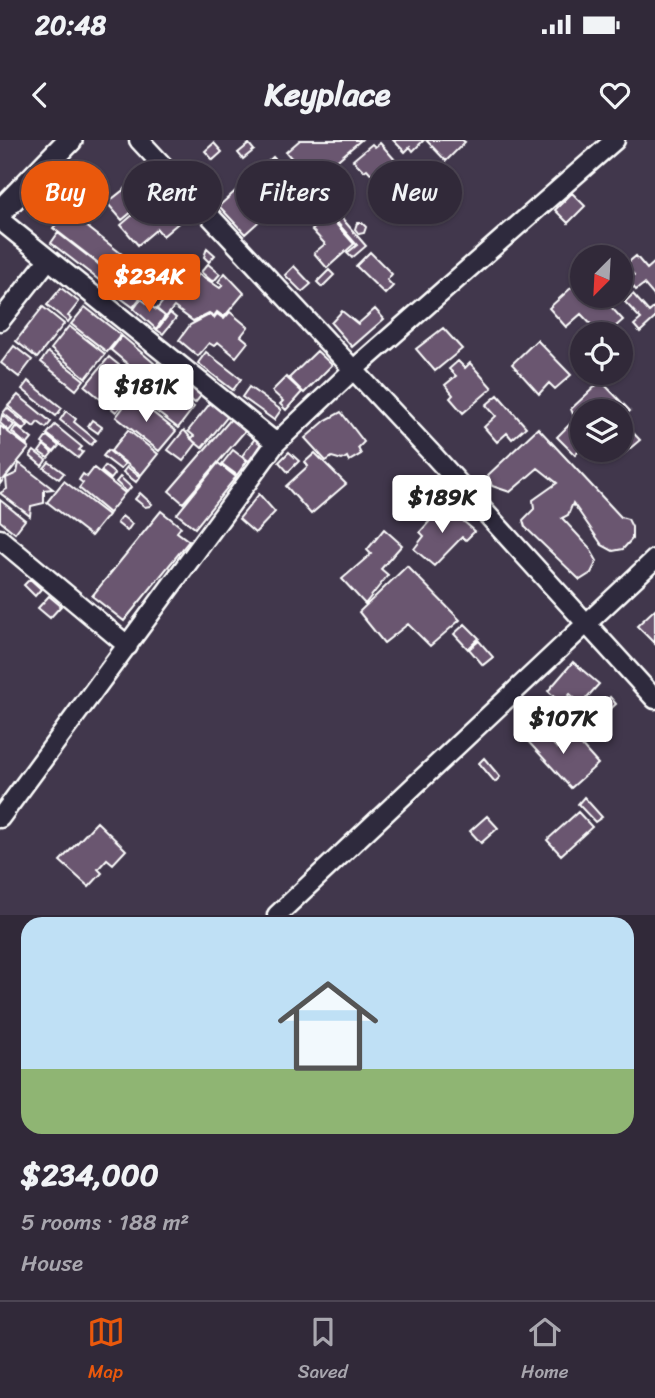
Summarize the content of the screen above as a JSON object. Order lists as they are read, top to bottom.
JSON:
{
  "north": "bottom left",
  "page": {
    "status": "20:48",
    "header": "Keyplace",
    "chip": [
      "Buy",
      "Rent",
      "Filters",
      "New"
    ],
    "price": [
      "$234K",
      "$181K",
      "$189K",
      "$107K"
    ],
    "list": [
      {
        "name": "$234,000",
        "note": "5 rooms · 188 m² · House"
      }
    ],
    "tabs": ["Map", "Saved", "Home"]
  }
}
